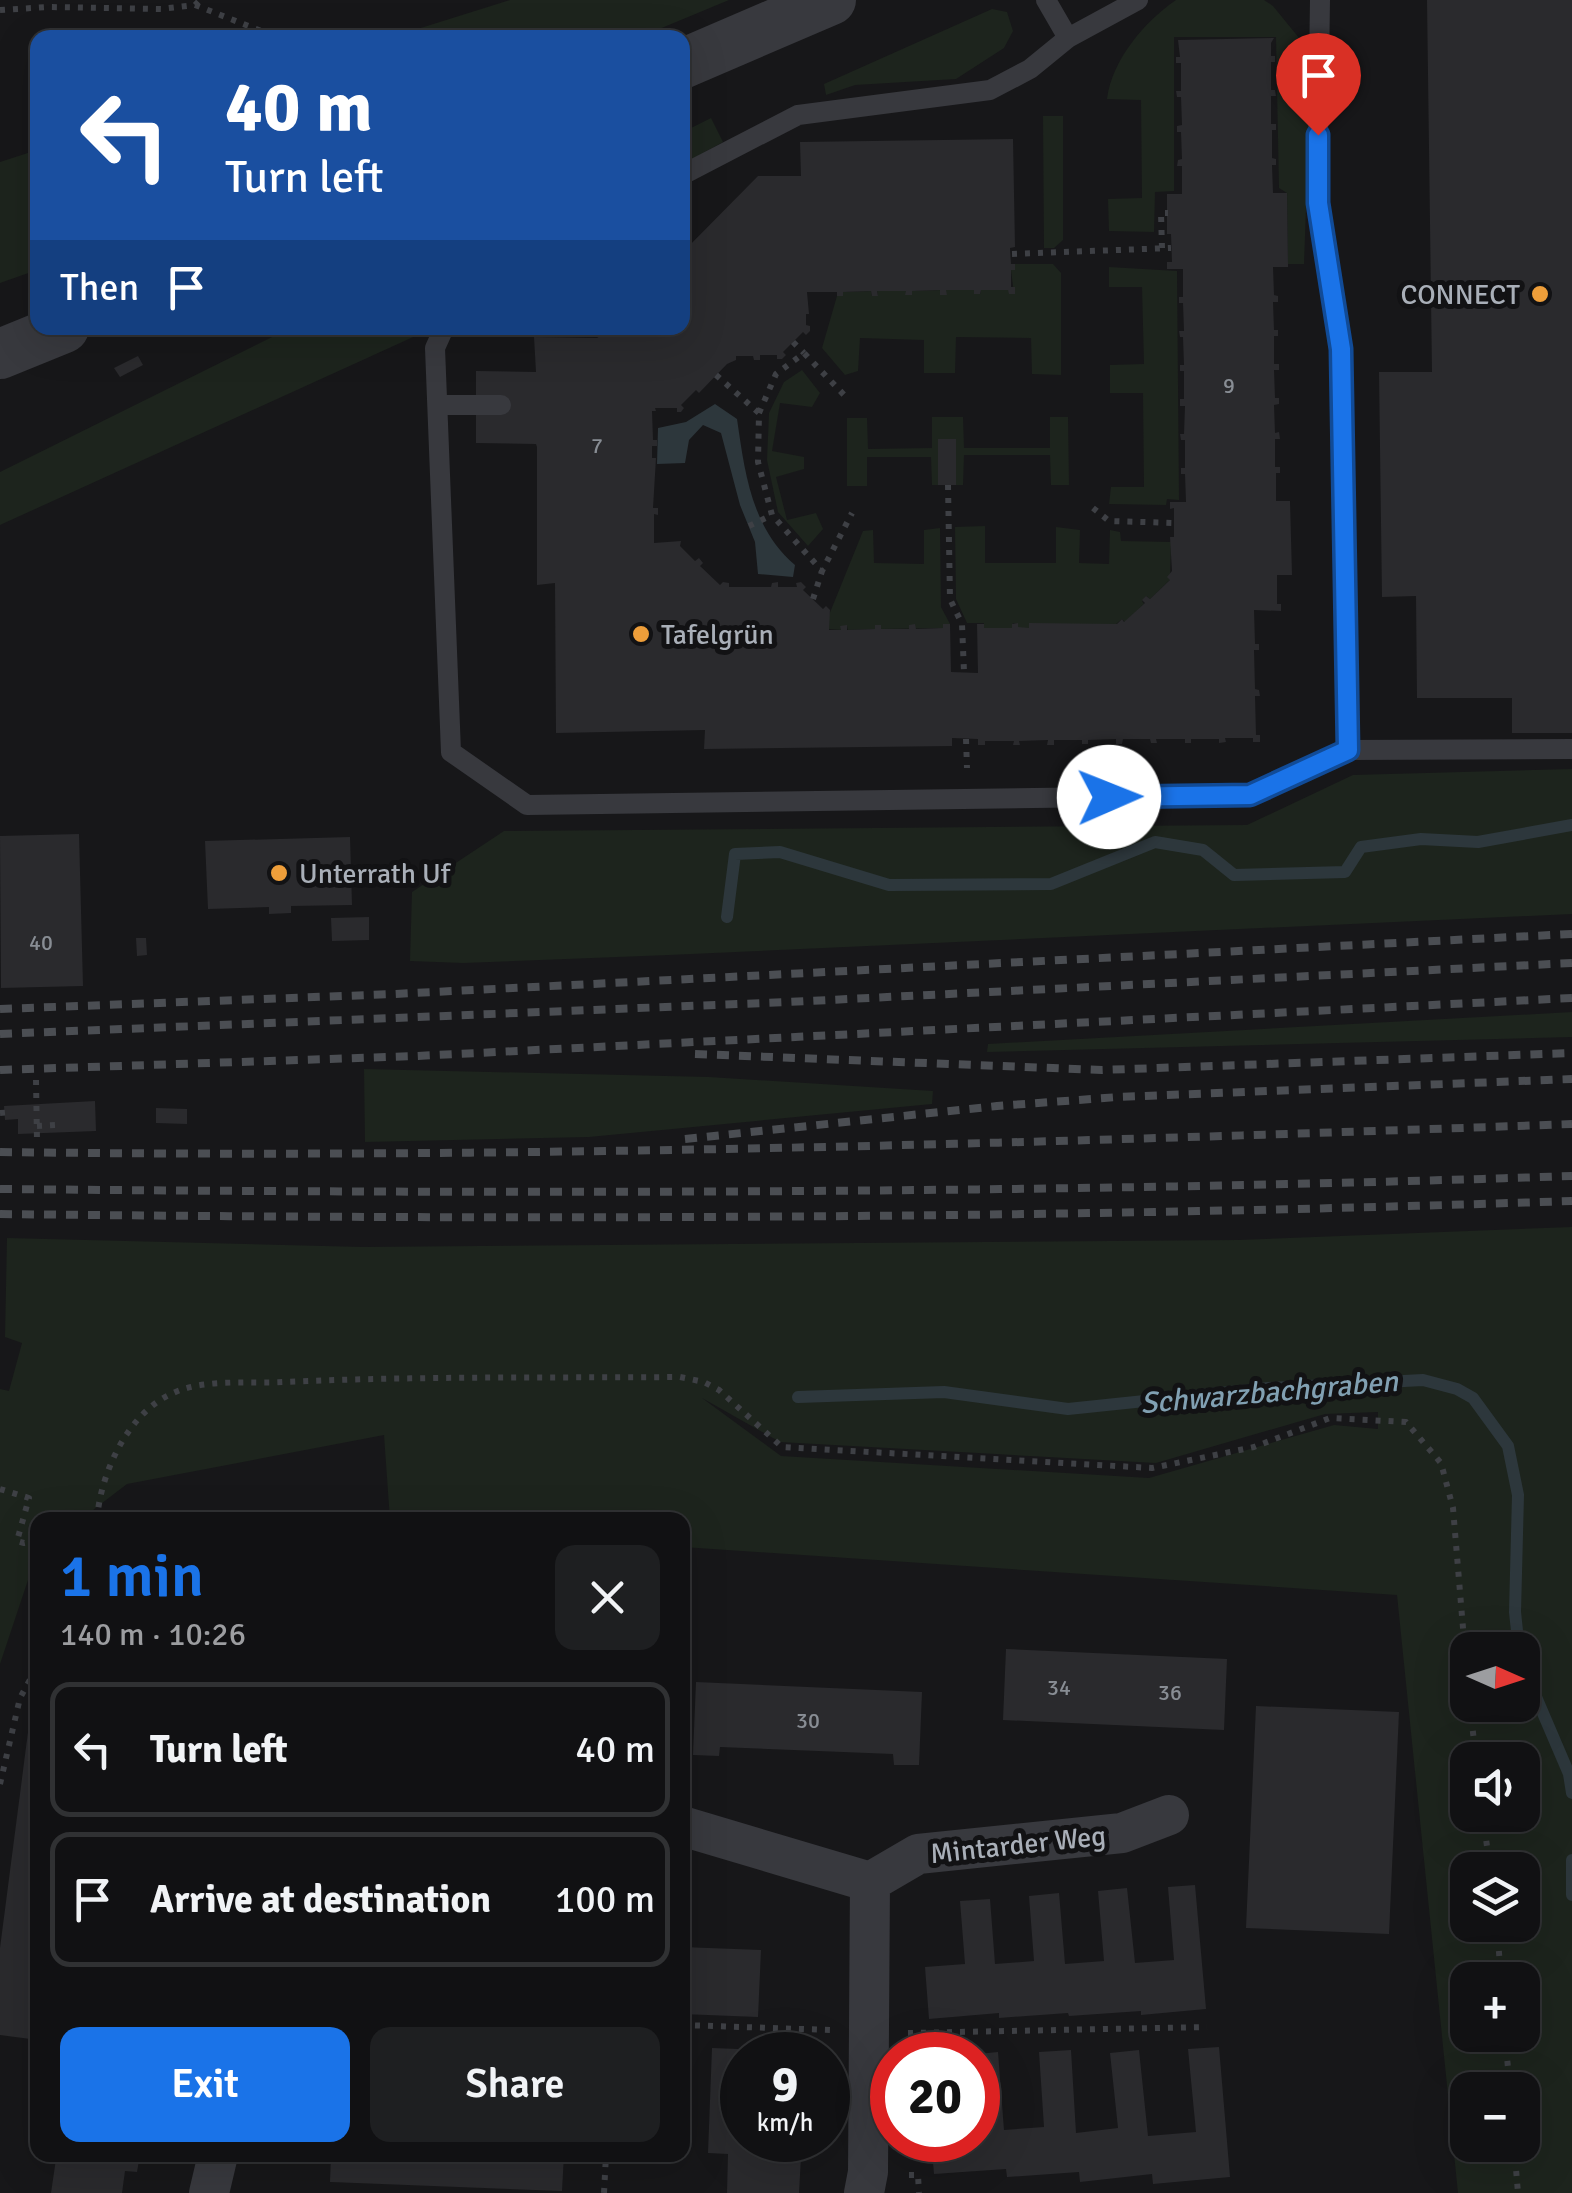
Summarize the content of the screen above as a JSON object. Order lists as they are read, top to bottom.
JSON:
{
  "streets": {
    "street": ["Mintarder Weg"]
  },
  "water": ["Schwarzbachgraben"],
  "places": ["CONNECT", "Tafelgrün", "Unterrath Uf"],
  "house_numbers": [
    "9",
    "7",
    "40",
    "34",
    "36",
    "30"
  ],
  "north": "right",
  "page": {
    "turn": ["40 m", "Turn left"],
    "then": "Then",
    "heading": ["1 min", "140 m · 10:26"],
    "map_buttons": ["+", "−"],
    "list": [
      {
        "name": "Turn left",
        "value": "40 m"
      },
      {
        "name": "Arrive at destination",
        "value": "100 m"
      }
    ],
    "buttons": ["Exit", "Share"],
    "speed": "9 km/h",
    "limit": "20"
  }
}
